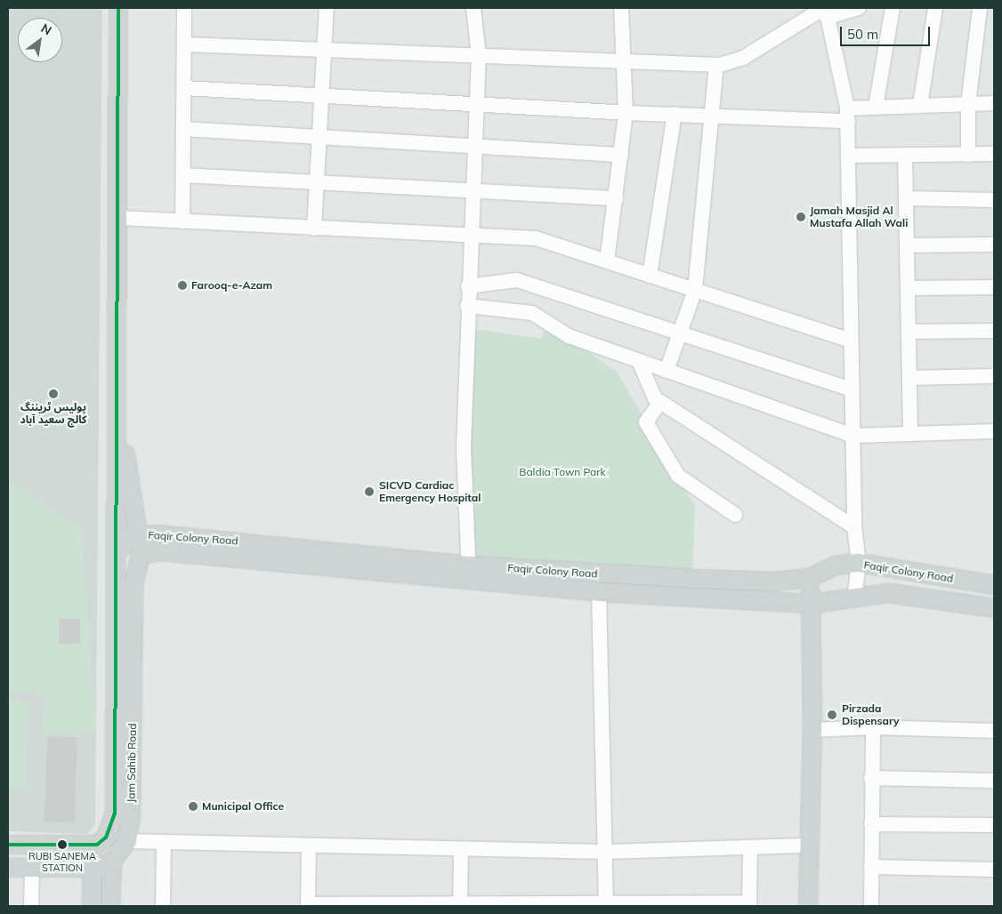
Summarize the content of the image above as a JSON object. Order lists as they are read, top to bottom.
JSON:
{
  "streets": {
    "main road": ["Faqir Colony Road", "Jam Sahib Road"]
  },
  "crossings": [
    ["Faqir Colony Road", "Jam Sahib Road"]
  ],
  "parks": ["Baldia Town Park"],
  "places": [
    "Jamah Masjid Al Mustafa Allah Wali",
    "Farooq-e-Azam",
    "پولیس ٹریننگ کالج سعید آباد",
    "SICVD Cardiac Emergency Hospital",
    "Pirzada Dispensary",
    "Municipal Office",
    "RUBI SANEMA STATION"
  ],
  "scale_bar": "50 m",
  "north": "top right"
}
